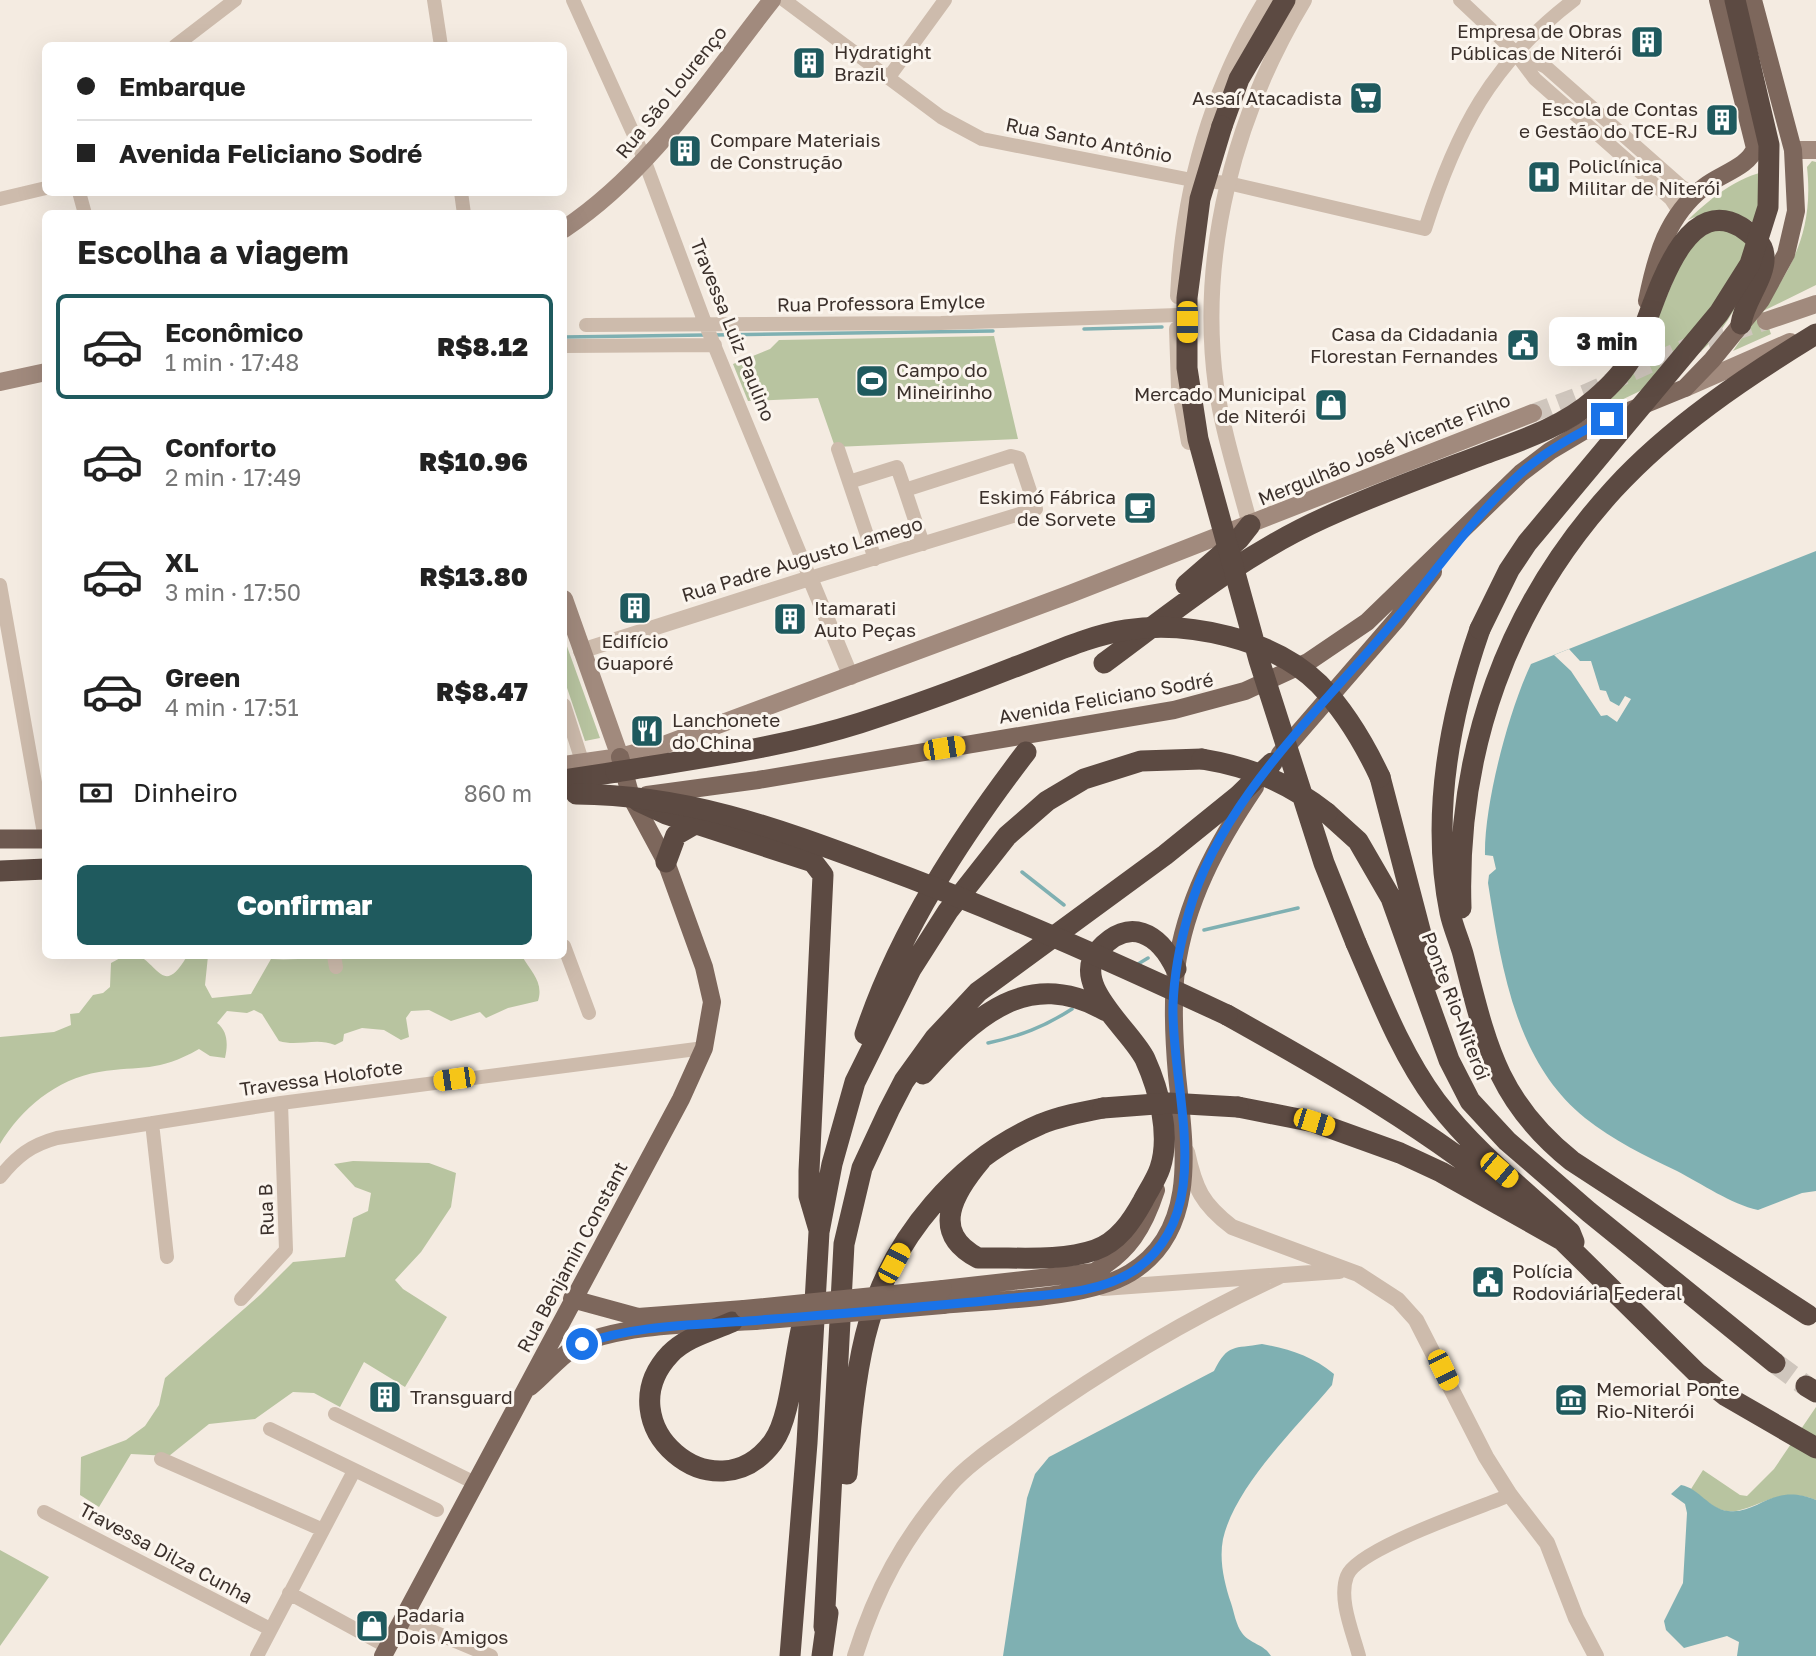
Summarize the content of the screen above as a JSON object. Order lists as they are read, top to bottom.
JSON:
{
  "streets": {
    "highway": ["Ponte Rio-Niterói"],
    "main road": [
      "Rua São Lourenço",
      "Mergulhão José Vicente Filho",
      "Avenida Feliciano Sodré",
      "Rua Benjamin Constant"
    ],
    "street": [
      "Rua Santo Antônio",
      "Rua Professora Emylce",
      "Travessa Luiz Paulino",
      "Rua Padre Augusto Lamego",
      "Travessa Holofote",
      "Rua B",
      "Travessa Dilza Cunha"
    ]
  },
  "crossings": [
    ["Rua São Lourenço", "Travessa Luiz Paulino"],
    ["Rua Professora Emylce", "Travessa Luiz Paulino"],
    ["Travessa Luiz Paulino", "Rua Padre Augusto Lamego"],
    ["Avenida Feliciano Sodré", "Rua Benjamin Constant"],
    ["Travessa Holofote", "Rua B"],
    ["Travessa Holofote", "Rua Benjamin Constant"]
  ],
  "places": {
    "building": [
      "Empresa de Obras Públicas de Niterói",
      "Hydratight Brazil",
      "Escola de Contas e Gestão do TCE-RJ",
      "Compare Materiais de Construção",
      "Edifício Guaporé",
      "Itamarati Auto Peças",
      "Transguard"
    ],
    "supermarket": ["Assaí Atacadista"],
    "hospital": ["Policlínica Militar de Niterói"],
    "public building": ["Casa da Cidadania Florestan Fernandes", "Polícia Rodoviária Federal"],
    "sports": ["Campo do Mineirinho"],
    "shop": ["Mercado Municipal de Niterói", "Padaria Dois Amigos"],
    "cafe": ["Eskimó Fábrica de Sorvete"],
    "restaurant": ["Lanchonete do China"],
    "museum": ["Memorial Ponte Rio-Niterói"]
  },
  "page": {
    "banner": ["Embarque", "Avenida Feliciano Sodré"],
    "heading": "Escolha a viagem",
    "list": [
      {
        "name": "Econômico",
        "note": "1 min · 17:48",
        "value": "R$8.12"
      },
      {
        "name": "Conforto",
        "note": "2 min · 17:49",
        "value": "R$10.96"
      },
      {
        "name": "XL",
        "note": "3 min · 17:50",
        "value": "R$13.80"
      },
      {
        "name": "Green",
        "note": "4 min · 17:51",
        "value": "R$8.47"
      }
    ],
    "bubble": "3 min",
    "pay": ["Dinheiro", "860 m"],
    "buttons": "Confirmar"
  }
}
